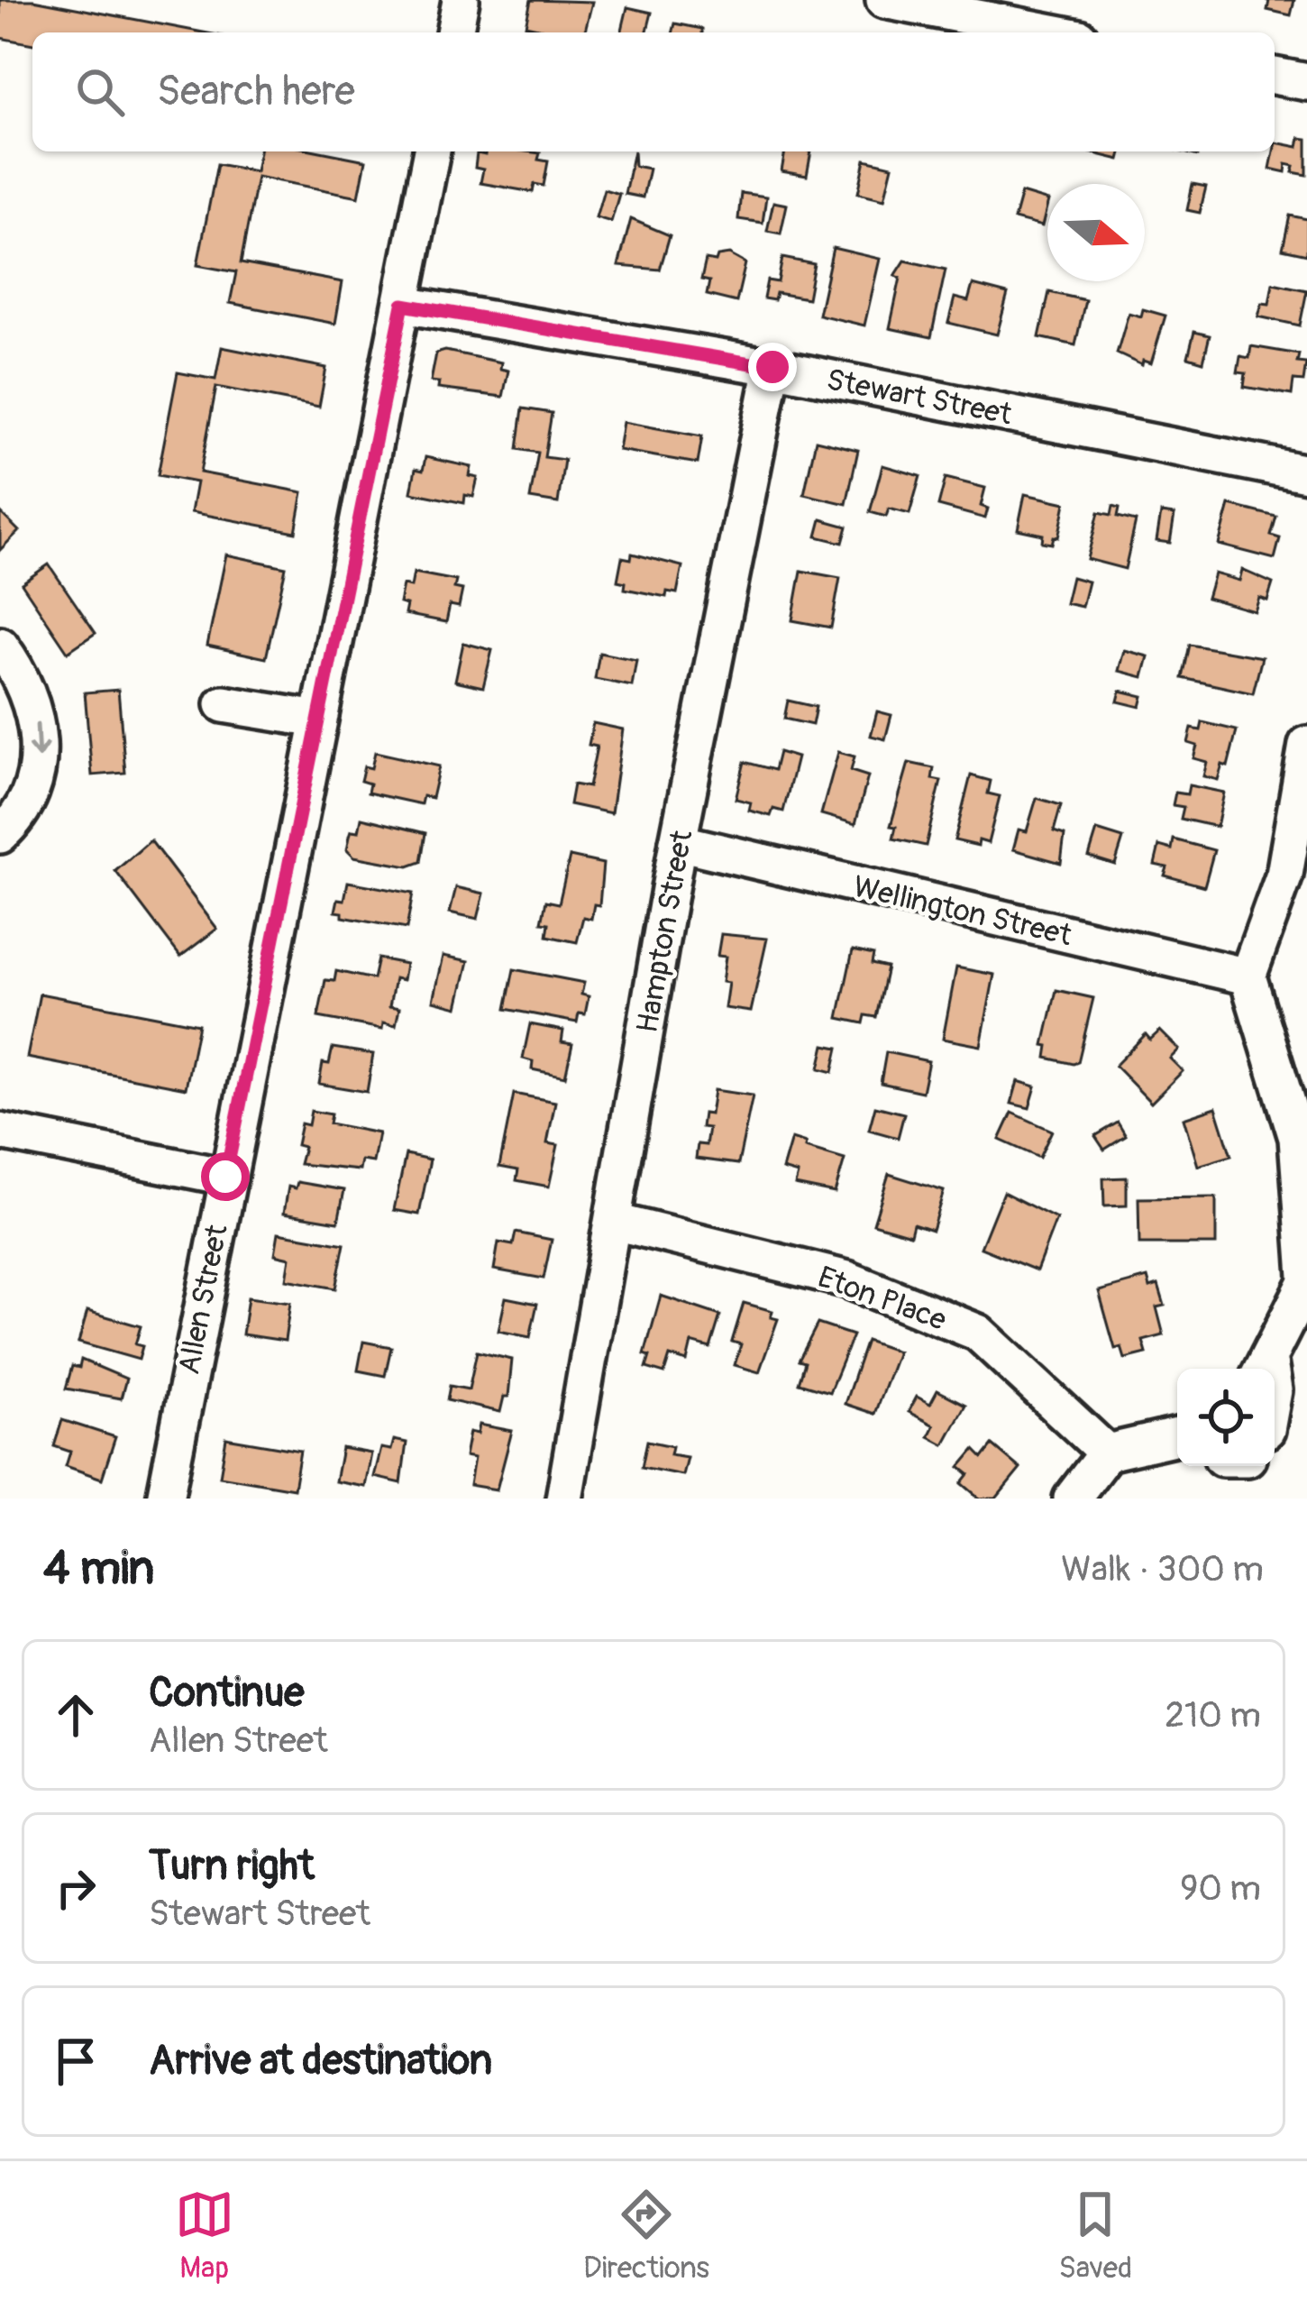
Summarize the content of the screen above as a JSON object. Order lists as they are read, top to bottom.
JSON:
{
  "streets": {
    "street": [
      "Stewart Street",
      "Wellington Street",
      "Hampton Street",
      "Eton Place",
      "Allen Street"
    ]
  },
  "crossings": [
    ["Stewart Street", "Hampton Street"],
    ["Stewart Street", "Allen Street"],
    ["Wellington Street", "Hampton Street"],
    ["Hampton Street", "Eton Place"]
  ],
  "north": "right",
  "page": {
    "search": "Search here",
    "heading": ["4 min", "Walk · 300 m"],
    "list": [
      ["Continue", "Allen Street", "210 m"],
      ["Turn right", "Stewart Street", "90 m"],
      "Arrive at destination"
    ],
    "nav": ["Map", "Directions", "Saved"]
  }
}
